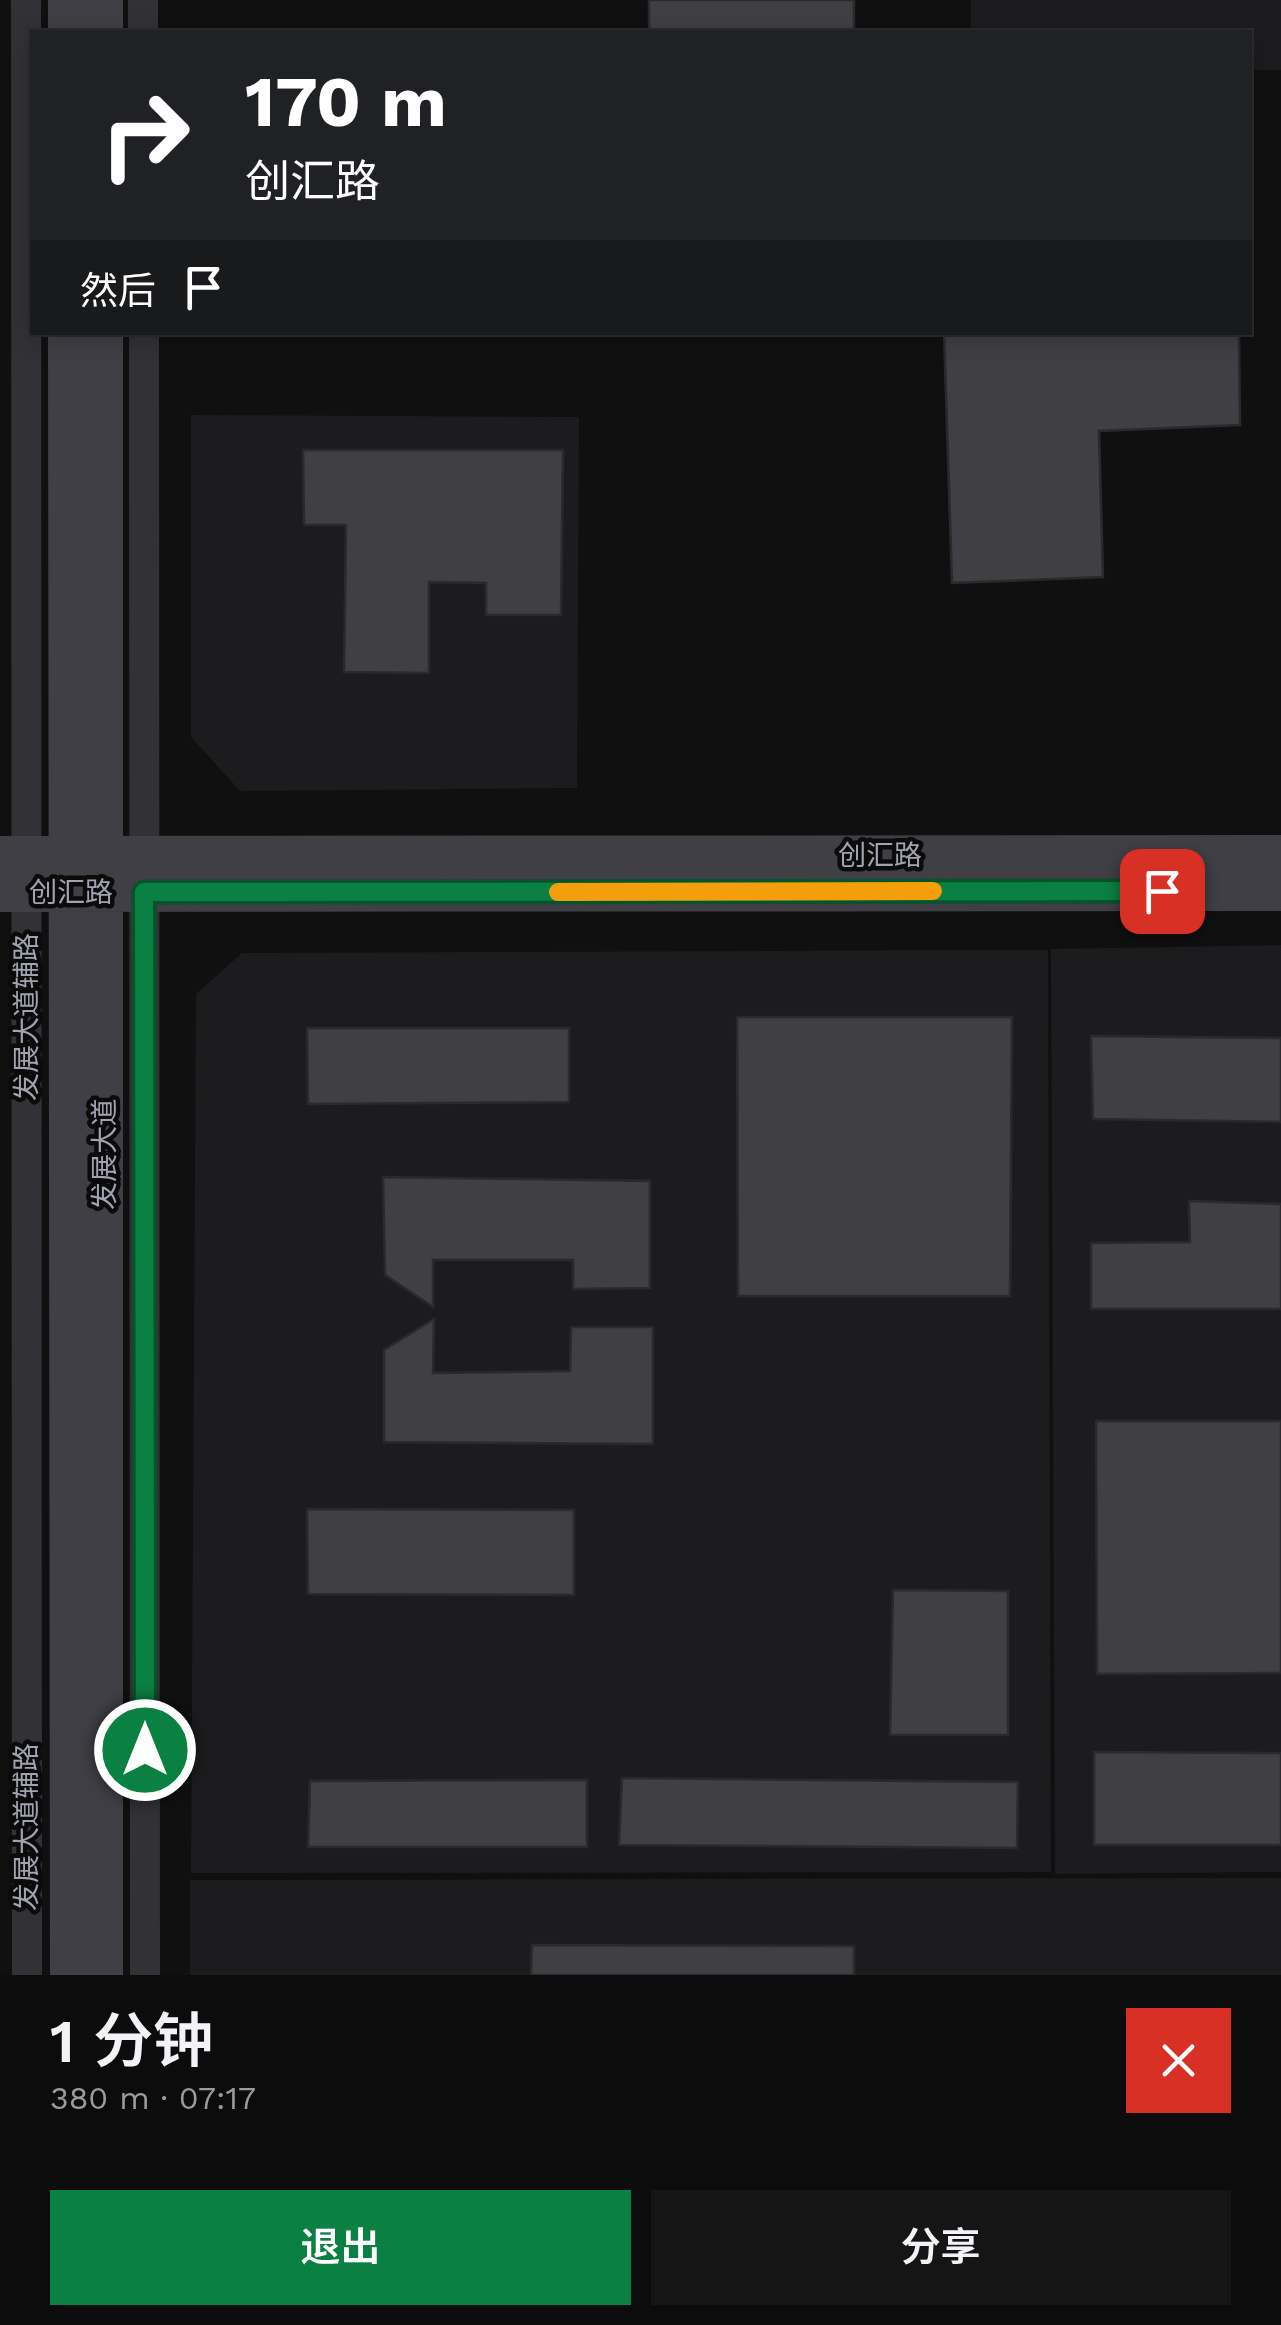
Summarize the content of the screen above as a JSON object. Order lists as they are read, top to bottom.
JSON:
{
  "streets": {
    "main road": ["创汇路", "发展大道"],
    "street": ["发展大道辅路"]
  },
  "crossings": [
    ["创汇路", "发展大道辅路"],
    ["创汇路", "发展大道"]
  ],
  "page": {
    "turn": ["170 m", "创汇路"],
    "then": "然后",
    "heading": ["1 分钟", "380 m · 07:17"],
    "buttons": ["退出", "分享"]
  }
}
